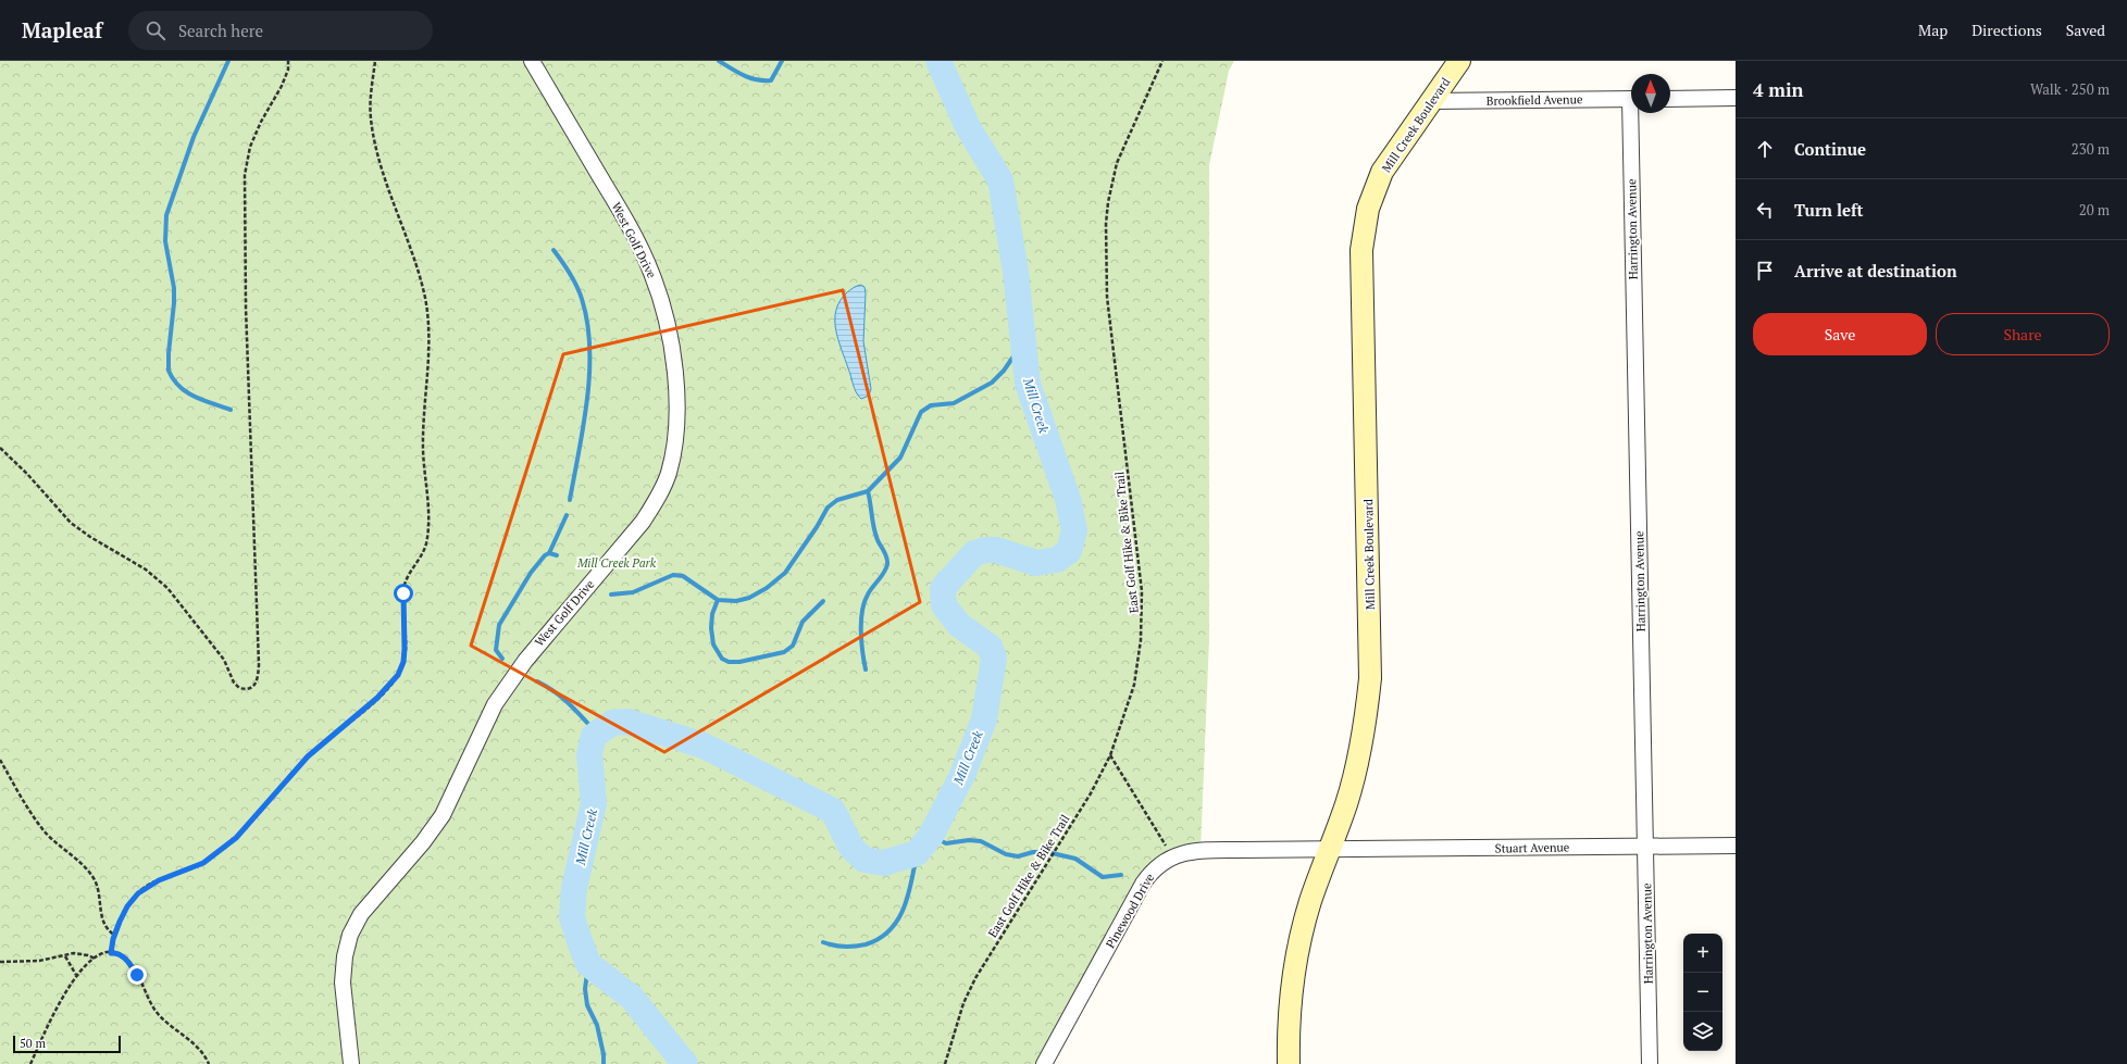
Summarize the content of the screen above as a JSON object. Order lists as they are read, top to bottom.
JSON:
{
  "streets": {
    "street": [
      "Brookfield Avenue",
      "Mill Creek Boulevard",
      "Harrington Avenue",
      "West Golf Drive",
      "Stuart Avenue",
      "Pinewood Drive"
    ],
    "path": ["East Golf Hike & Bike Trail"]
  },
  "crossings": [
    ["Brookfield Avenue", "Mill Creek Boulevard"],
    ["Mill Creek Boulevard", "Stuart Avenue"],
    ["Mill Creek Boulevard", "Pinewood Drive"],
    ["Harrington Avenue", "Stuart Avenue"],
    ["Stuart Avenue", "Pinewood Drive"]
  ],
  "water": ["Mill Creek"],
  "parks": ["Mill Creek Park"],
  "scale_bar": "50 m",
  "north": "top",
  "page": {
    "header": "Mapleaf",
    "search": "Search here",
    "nav": ["Map", "Directions", "Saved"],
    "heading": ["4 min", "Walk · 250 m"],
    "list": [
      ["Continue", "230 m"],
      ["Turn left", "20 m"],
      "Arrive at destination"
    ],
    "buttons": ["Save", "Share"],
    "map_buttons": ["+", "−"],
    "scale": "50 m"
  }
}
